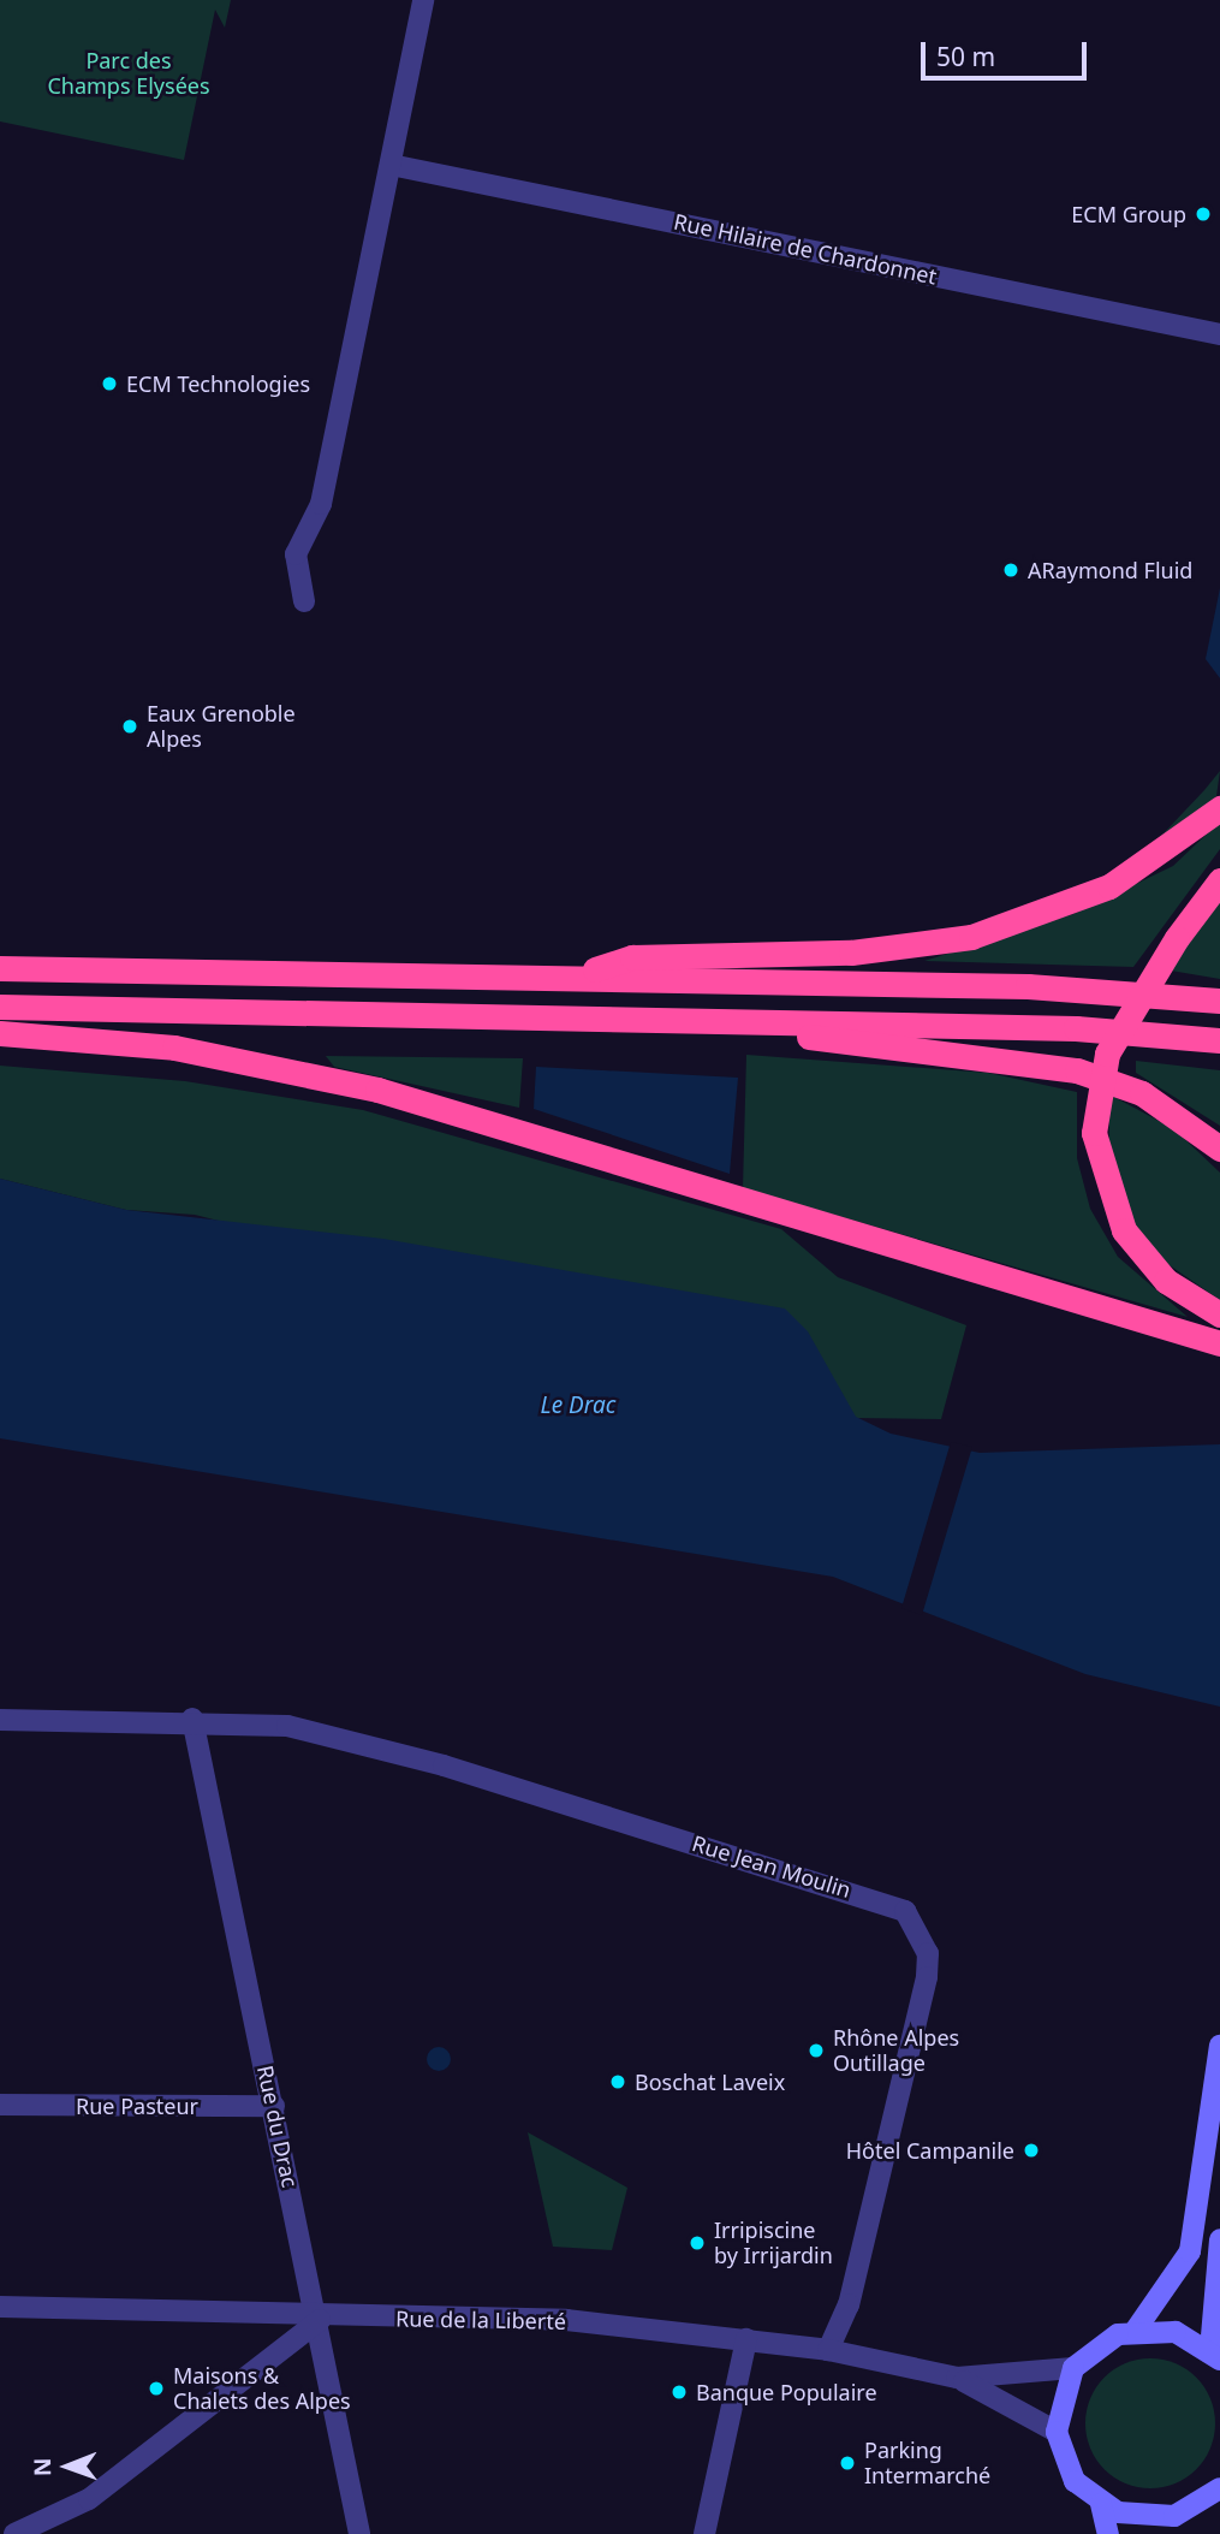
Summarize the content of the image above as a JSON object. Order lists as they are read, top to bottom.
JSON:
{
  "streets": {
    "street": [
      "Rue Hilaire de Chardonnet",
      "Rue Jean Moulin",
      "Rue Pasteur",
      "Rue du Drac",
      "Rue de la Liberté"
    ]
  },
  "crossings": [
    ["Rue Jean Moulin", "Rue du Drac"],
    ["Rue Jean Moulin", "Rue de la Liberté"],
    ["Rue Pasteur", "Rue du Drac"],
    ["Rue du Drac", "Rue de la Liberté"]
  ],
  "water": ["Le Drac"],
  "parks": ["Parc des Champs Elysées"],
  "places": [
    "ECM Group",
    "ECM Technologies",
    "ARaymond Fluid",
    "Eaux Grenoble Alpes",
    "Rhône Alpes Outillage",
    "Boschat Laveix",
    "Hôtel Campanile",
    "Irripiscine by Irrijardin",
    "Maisons & Chalets des Alpes",
    "Banque Populaire",
    "Parking Intermarché"
  ],
  "scale_bar": "50 m",
  "north": "left"
}
